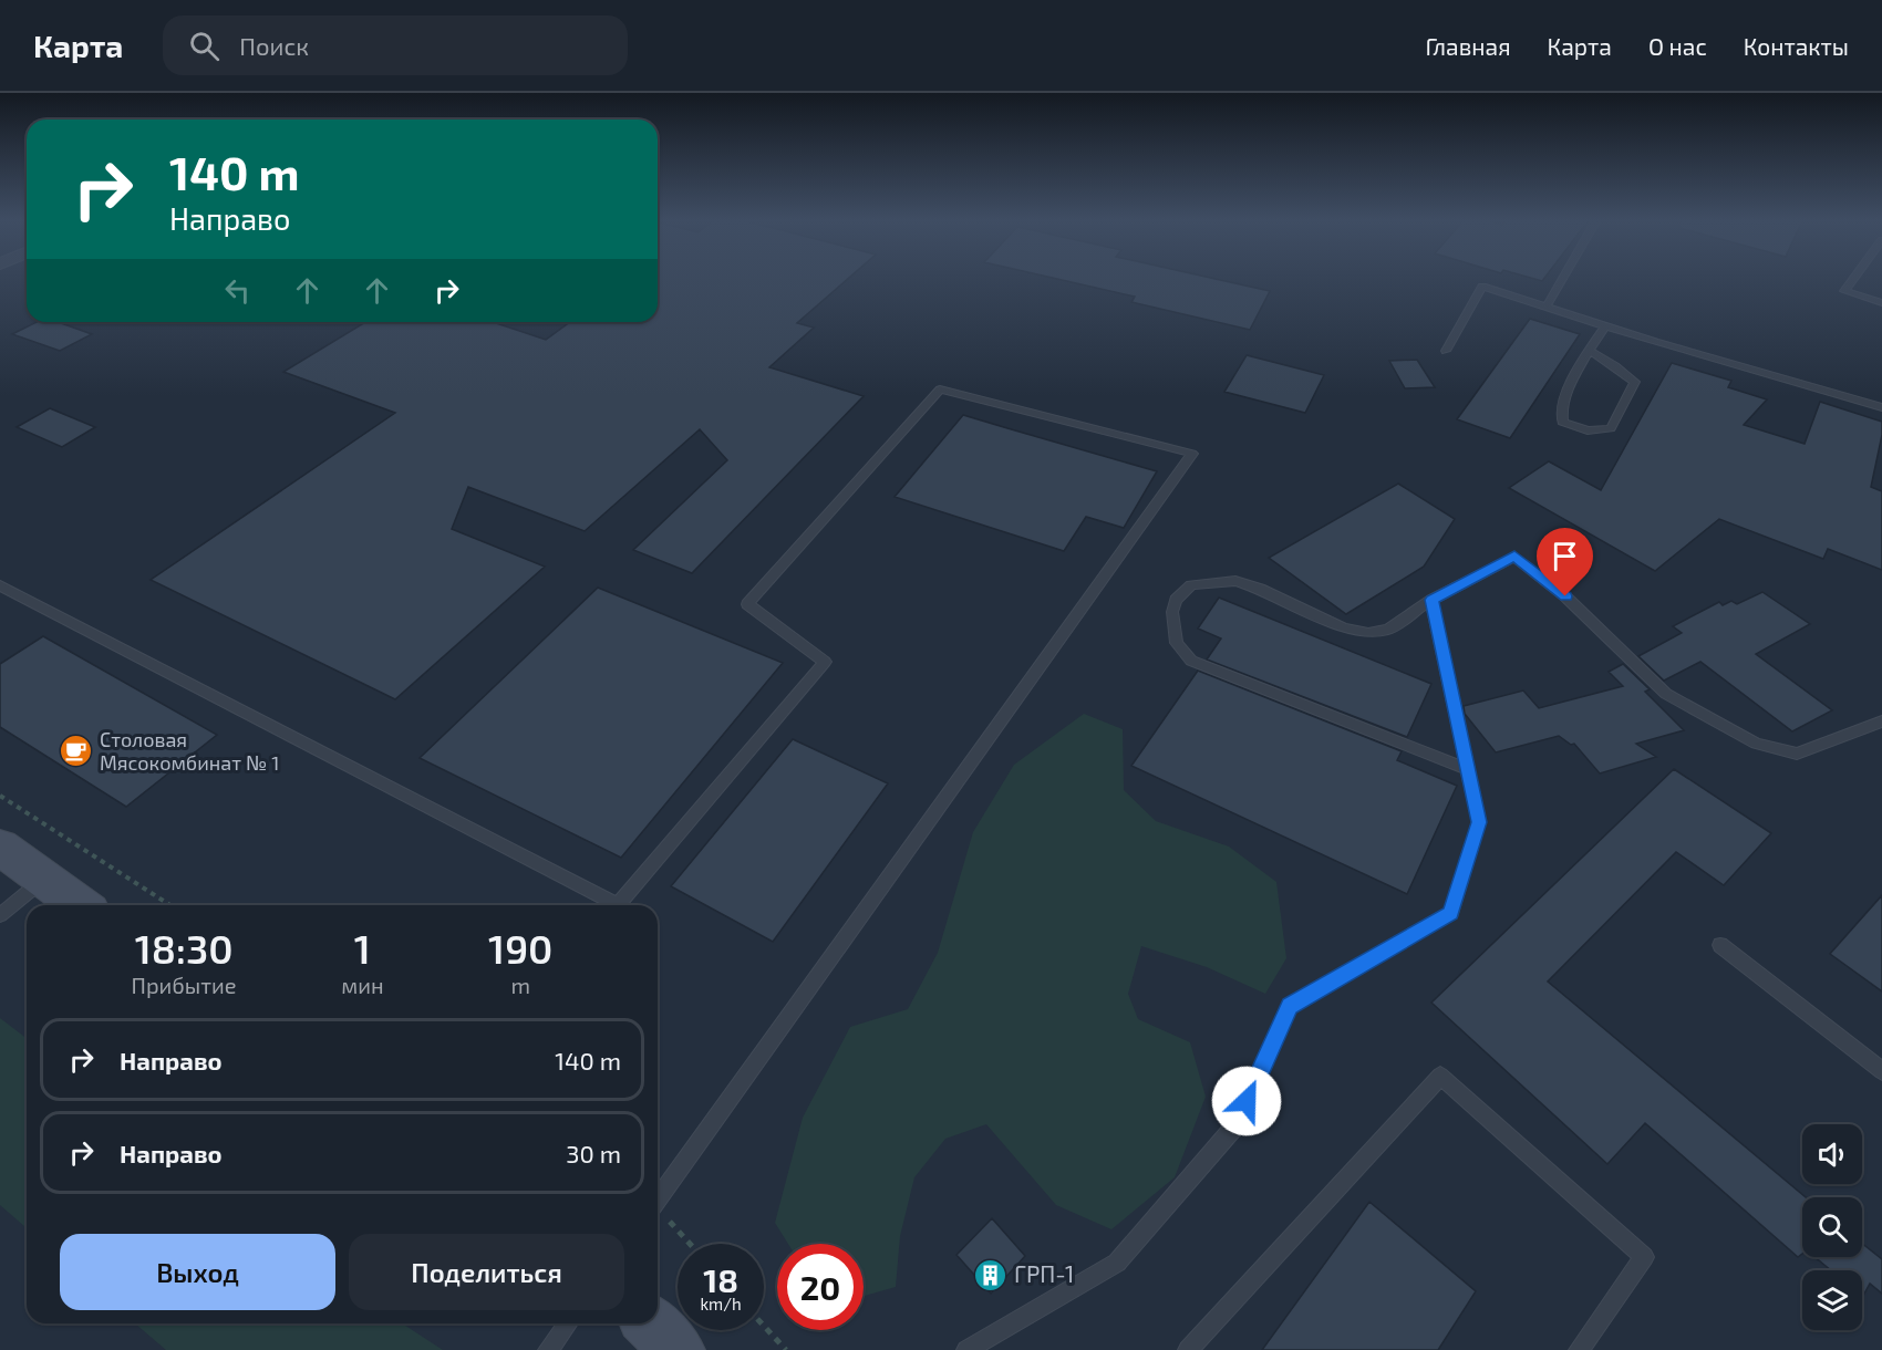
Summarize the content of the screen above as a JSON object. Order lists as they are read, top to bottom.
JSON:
{
  "places": {
    "cafe": ["Столовая Мясокомбинат № 1"],
    "building": ["ГРП-1"]
  },
  "page": {
    "header": "Карта",
    "search": "Поиск",
    "nav": [
      "Главная",
      "Карта",
      "О нас",
      "Контакты"
    ],
    "turn": ["140 m", "Направо"],
    "eta": [
      "18:30",
      "Прибытие",
      "1",
      "мин",
      "190",
      "m"
    ],
    "list": [
      {
        "name": "Направо",
        "value": "140 m"
      },
      {
        "name": "Направо",
        "value": "30 m"
      }
    ],
    "buttons": ["Выход", "Поделиться"],
    "speed": "18 km/h",
    "limit": "20"
  }
}
